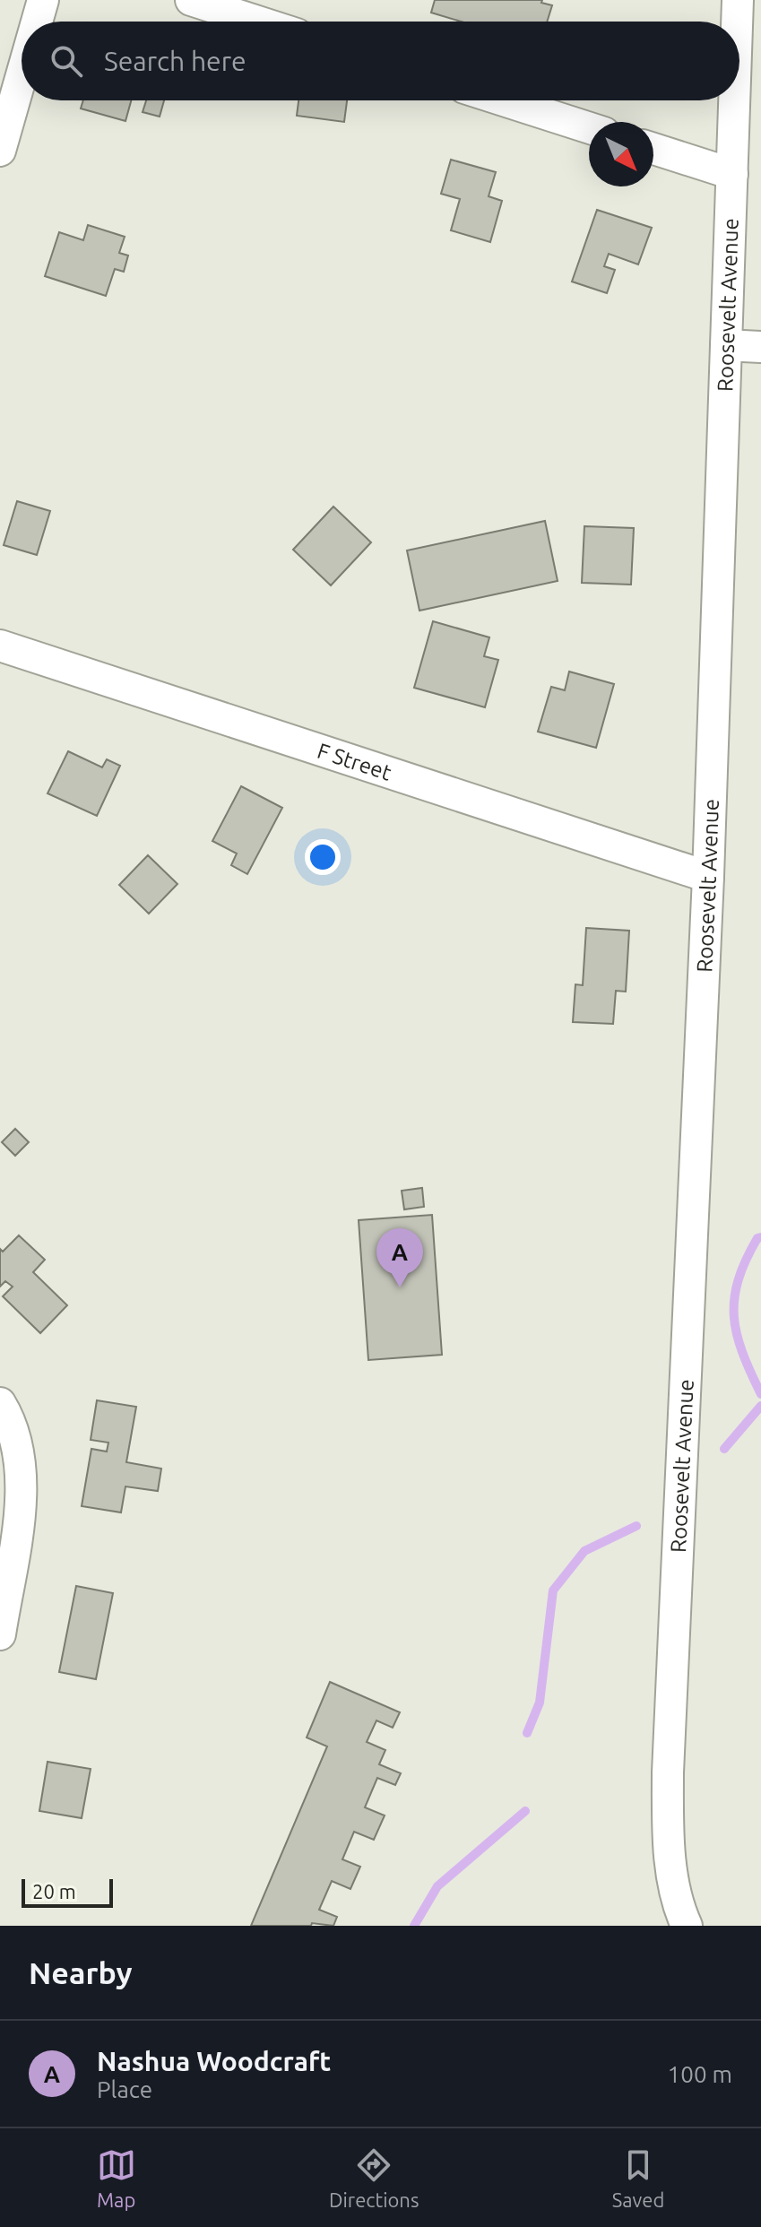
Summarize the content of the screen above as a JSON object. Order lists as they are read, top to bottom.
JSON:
{
  "streets": {
    "street": ["Roosevelt Avenue", "F Street"]
  },
  "crossings": [
    ["Roosevelt Avenue", "F Street"]
  ],
  "scale_bar": "20 m",
  "north": "bottom right",
  "page": {
    "search": "Search here",
    "pins": "A",
    "scale": "20 m",
    "heading": "Nearby",
    "list": [
      {
        "mark": "A",
        "name": "Nashua Woodcraft",
        "note": "Place",
        "value": "100 m"
      }
    ],
    "nav": ["Map", "Directions", "Saved"]
  }
}
